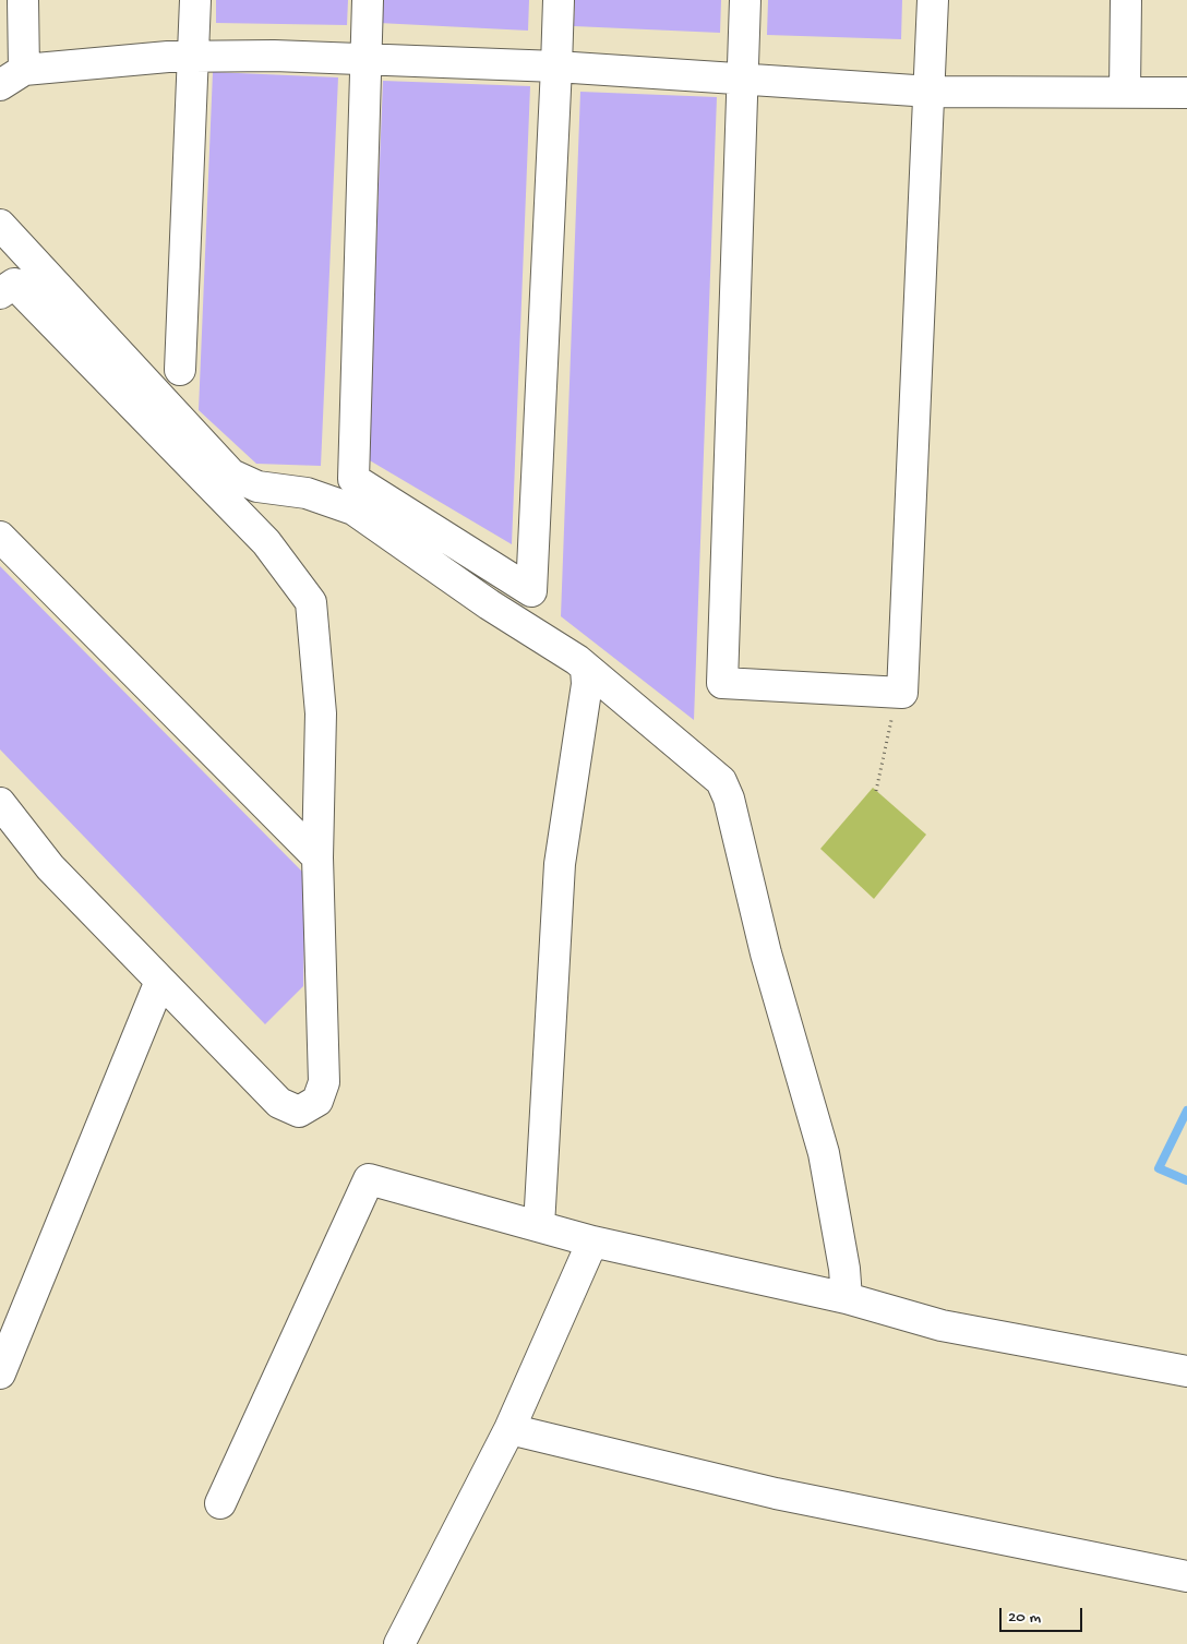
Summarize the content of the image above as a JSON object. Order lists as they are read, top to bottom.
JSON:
{
  "scale_bar": "20 m"
}
